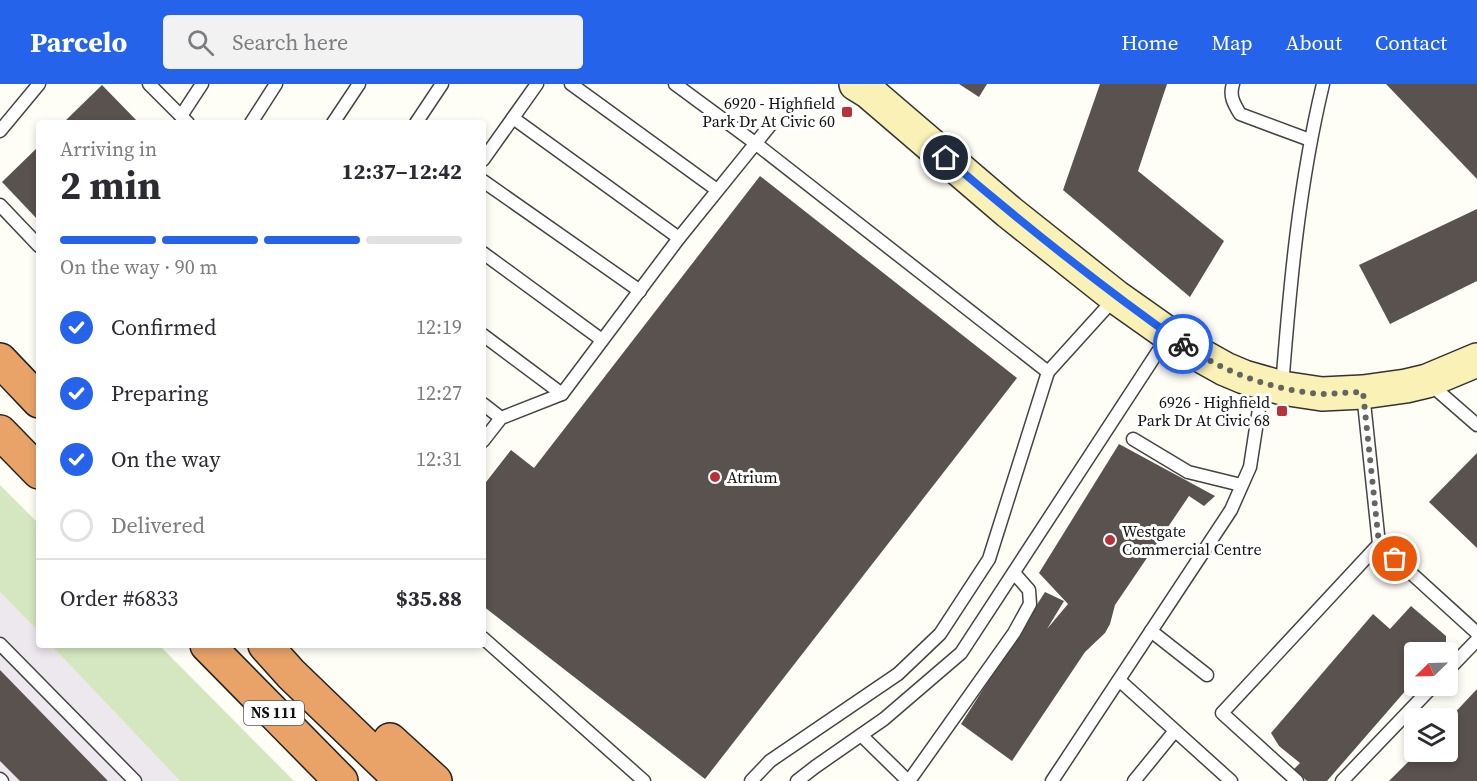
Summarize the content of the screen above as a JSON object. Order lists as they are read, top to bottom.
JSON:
{
  "streets": {
    "highway": ["NS 111"]
  },
  "places": {
    "transit": ["6920 - Highfield Park Dr At Civic 60", "6926 - Highfield Park Dr At Civic 68"],
    "other": ["Atrium", "Westgate Commercial Centre"]
  },
  "north": "bottom left",
  "page": {
    "header": "Parcelo",
    "search": "Search here",
    "nav": [
      "Home",
      "Map",
      "About",
      "Contact"
    ],
    "heading": ["2 min", "Arriving in", "12:37–12:42"],
    "panel": ["Order #6833", "$35.88"],
    "bar": "On the way · 90 m",
    "list": [
      ["Confirmed", "12:19"],
      ["Preparing", "12:27"],
      ["On the way", "12:31"],
      "Delivered"
    ]
  }
}
